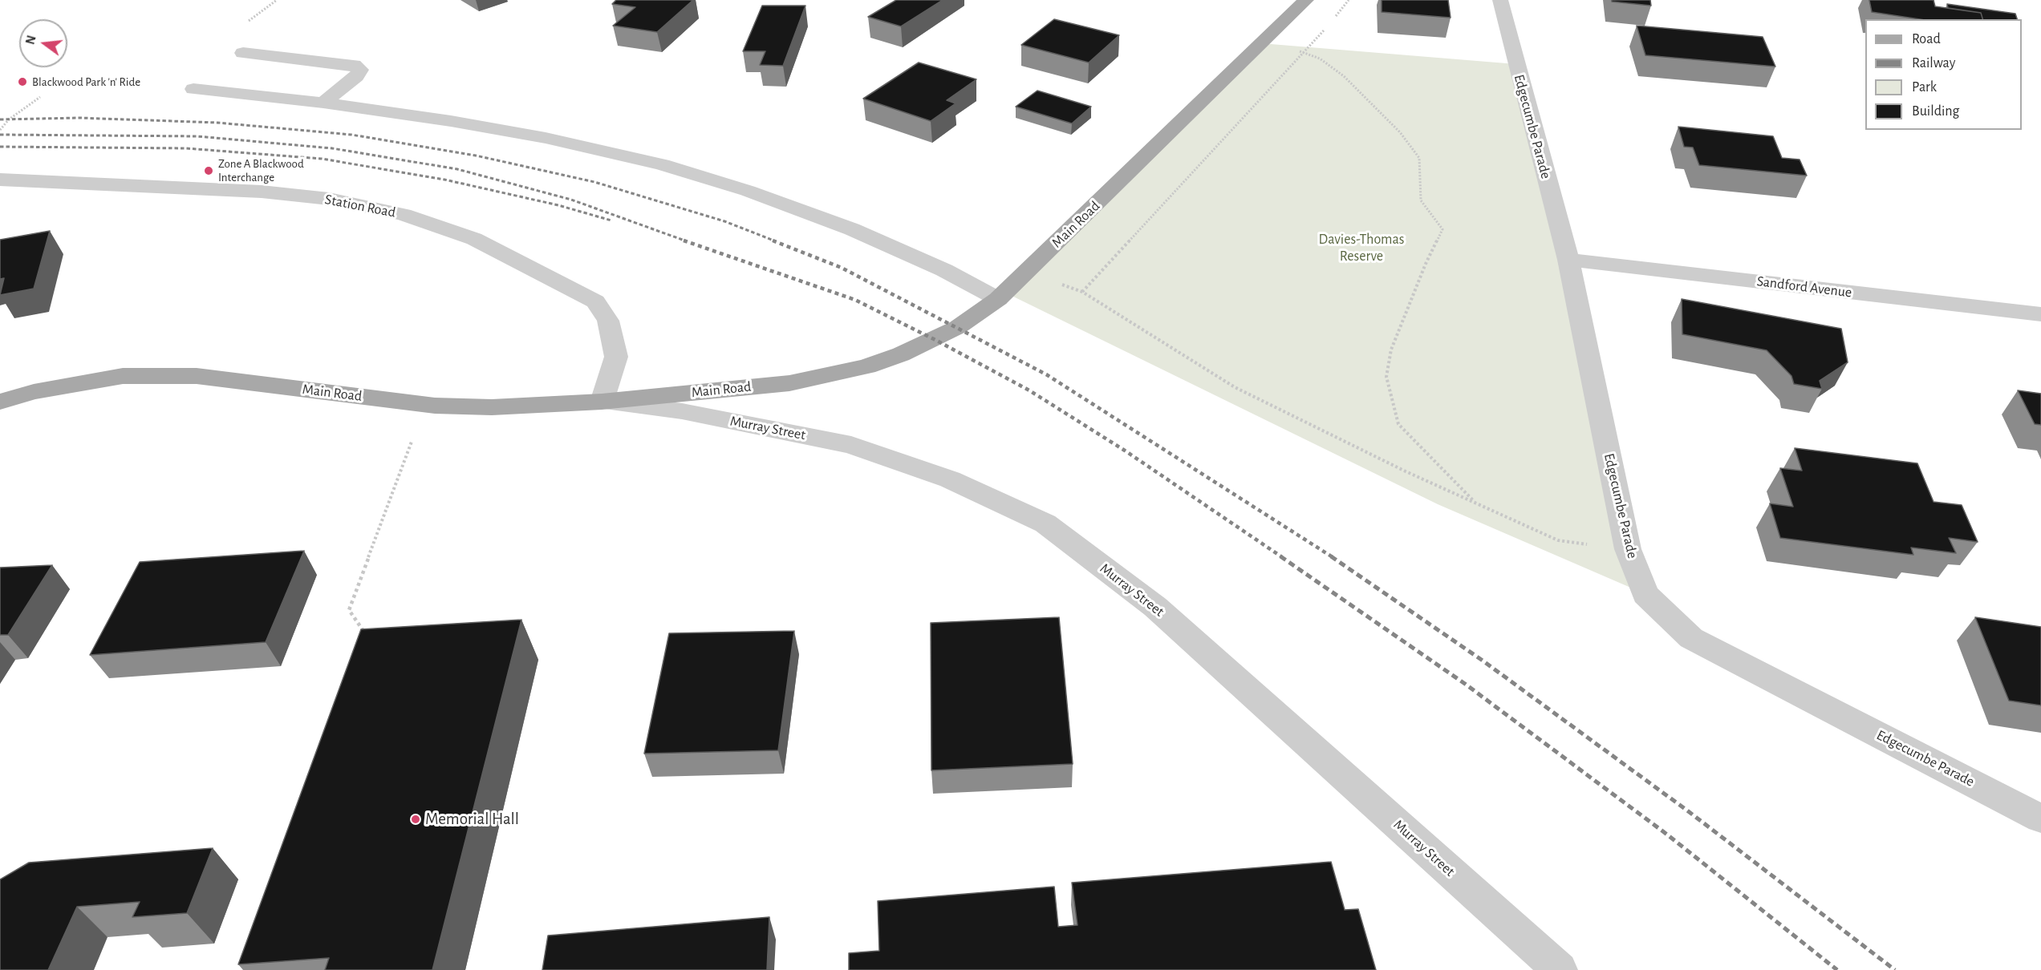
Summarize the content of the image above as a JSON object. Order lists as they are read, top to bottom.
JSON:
{
  "streets": {
    "main road": ["Main Road"],
    "street": [
      "Edgecumbe Parade",
      "Station Road",
      "Sandford Avenue",
      "Murray Street"
    ]
  },
  "crossings": [
    ["Edgecumbe Parade", "Sandford Avenue"],
    ["Station Road", "Main Road"],
    ["Station Road", "Murray Street"],
    ["Main Road", "Murray Street"]
  ],
  "parks": ["Davies-Thomas Reserve"],
  "places": ["Blackwood Park 'n' Ride", "Zone A Blackwood Interchange", "Memorial Hall"],
  "legend": [
    "Road",
    "Railway",
    "Park",
    "Building"
  ],
  "north": "left"
}
